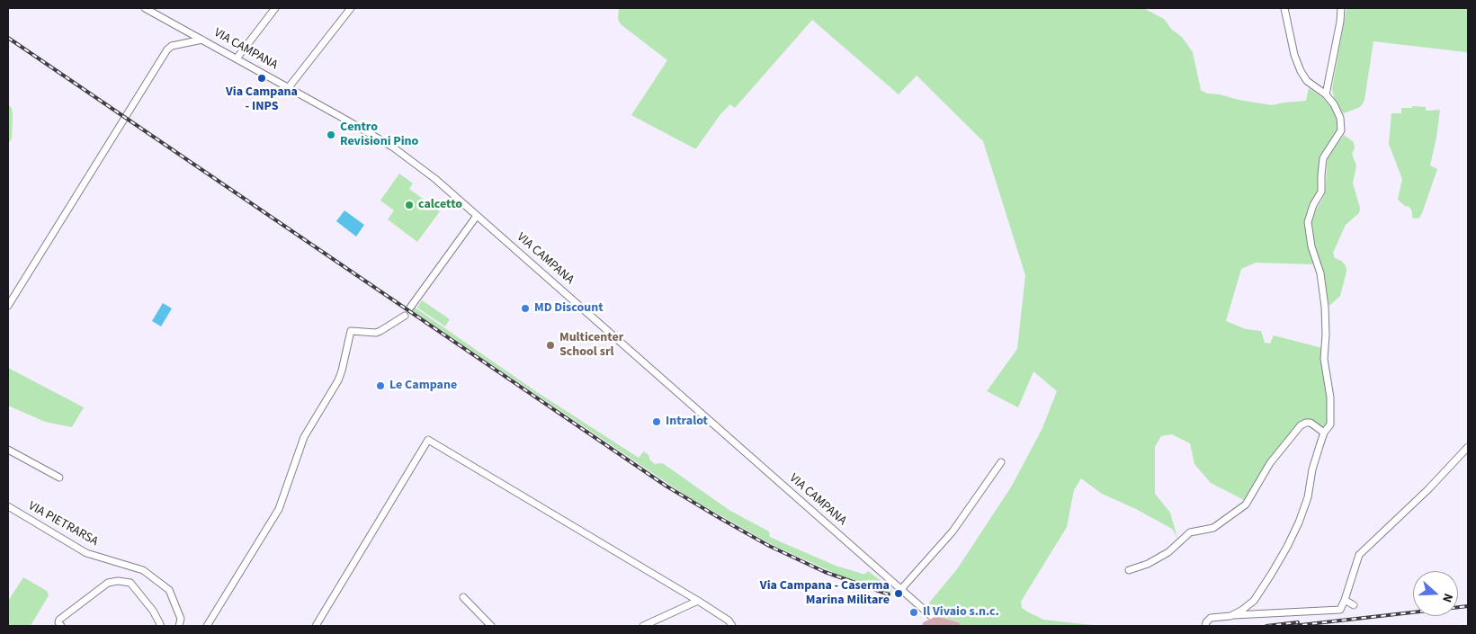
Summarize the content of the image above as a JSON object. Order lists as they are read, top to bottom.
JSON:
{
  "streets": {
    "main road": ["VIA CAMPANA"],
    "street": ["VIA PIETRARSA"]
  },
  "places": [
    "Via Campana - INPS",
    "Centro Revisioni Pino",
    "calcetto",
    "MD Discount",
    "Multicenter School srl",
    "Le Campane",
    "Intralot",
    "Via Campana - Caserma Marina Militare",
    "Il Vivaio s.n.c."
  ],
  "north": "right"
}
